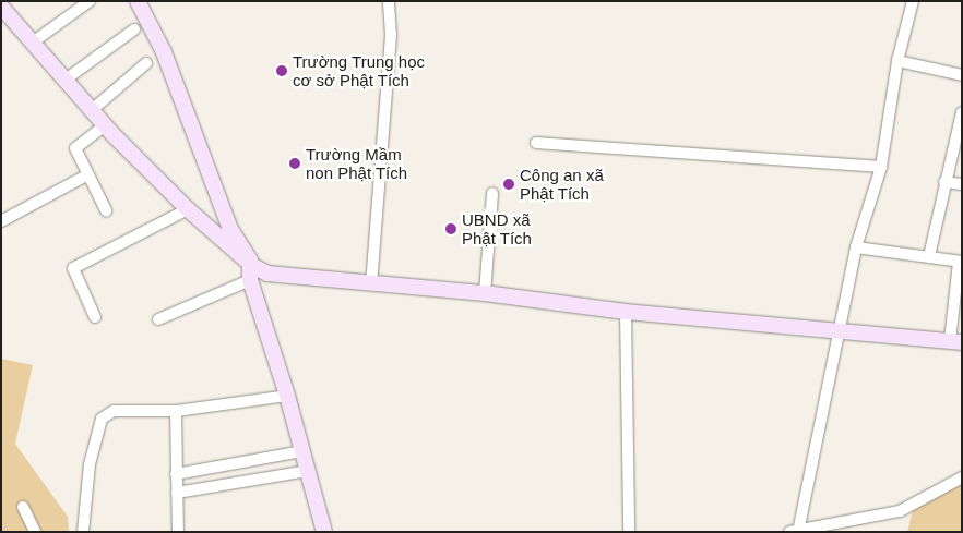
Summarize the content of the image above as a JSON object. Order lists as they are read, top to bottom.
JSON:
{
  "places": [
    "Trường Trung học cơ sở Phật Tích",
    "Trường Mầm non Phật Tích",
    "Công an xã Phật Tích",
    "UBND xã Phật Tích"
  ]
}
